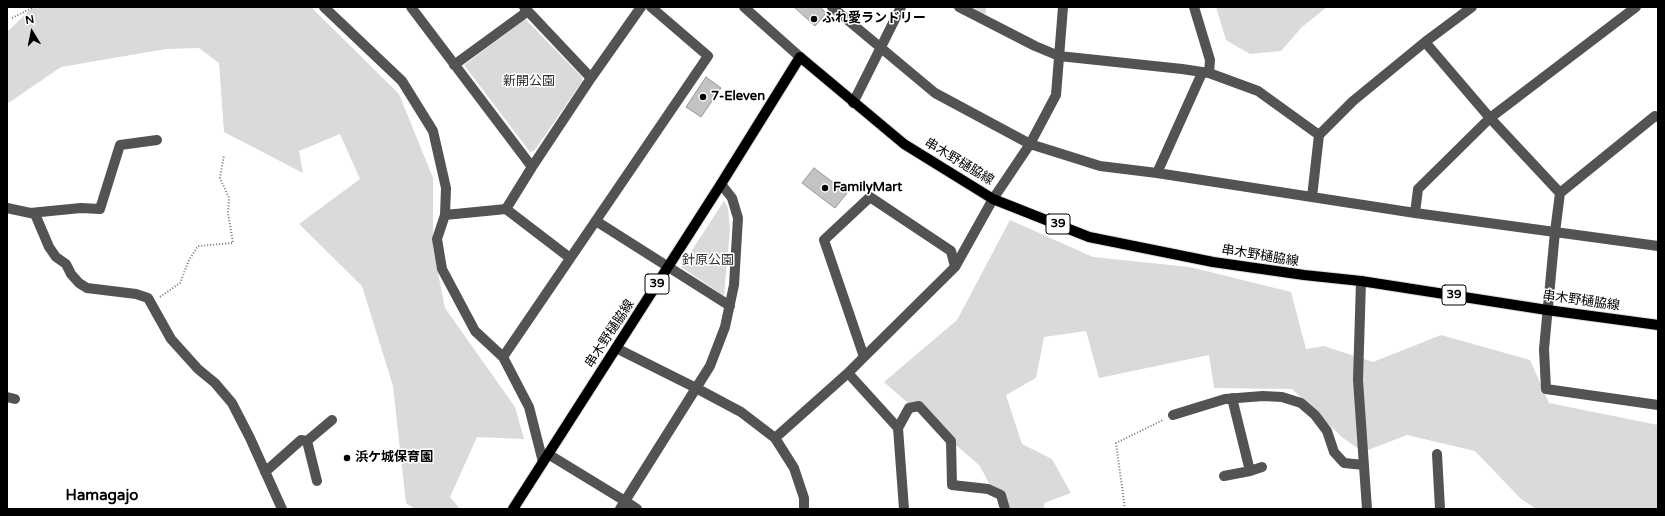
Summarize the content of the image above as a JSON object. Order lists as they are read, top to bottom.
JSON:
{
  "streets": {
    "main road": ["串木野樋脇線", "39"]
  },
  "districts": ["Hamagajo"],
  "parks": ["新開公園", "針原公園"],
  "places": [
    "ふれ愛ランドリー",
    "7-Eleven",
    "FamilyMart",
    "浜ケ城保育園"
  ],
  "north": "top"
}
